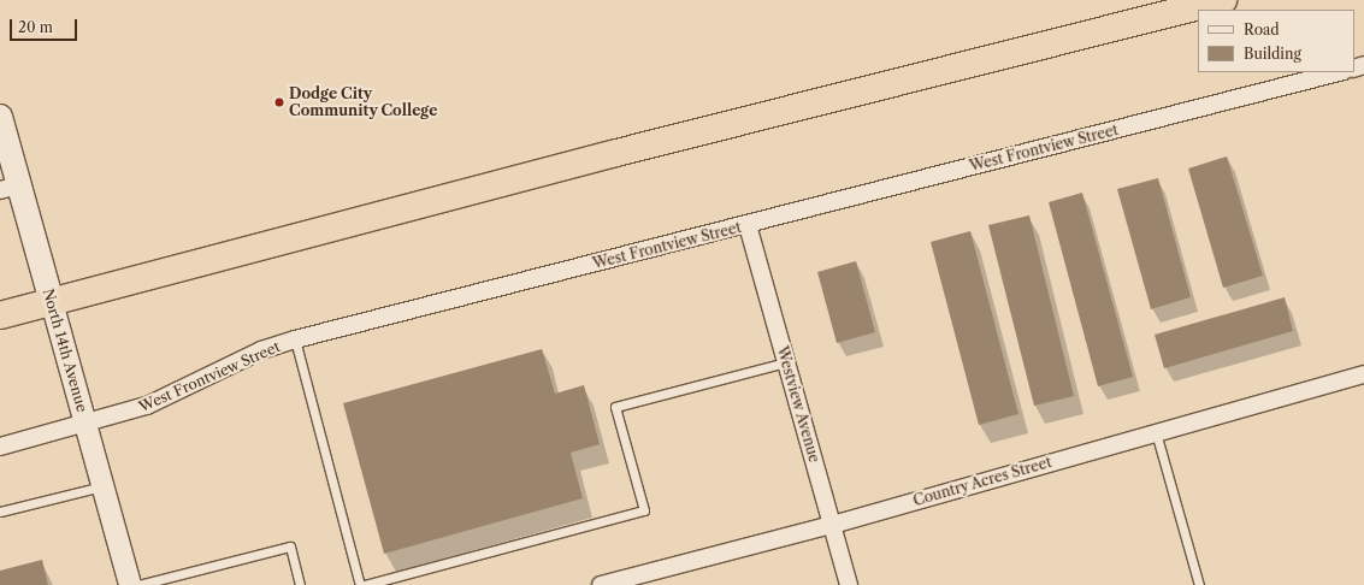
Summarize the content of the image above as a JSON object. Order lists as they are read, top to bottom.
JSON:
{
  "streets": {
    "main road": ["North 14th Avenue"],
    "street": ["West Frontview Street", "Westview Avenue", "Country Acres Street"]
  },
  "crossings": [
    ["West Frontview Street", "North 14th Avenue"],
    ["West Frontview Street", "Westview Avenue"],
    ["Westview Avenue", "Country Acres Street"]
  ],
  "places": ["Dodge City Community College"],
  "legend": ["Road", "Building"],
  "scale_bar": "20 m"
}
